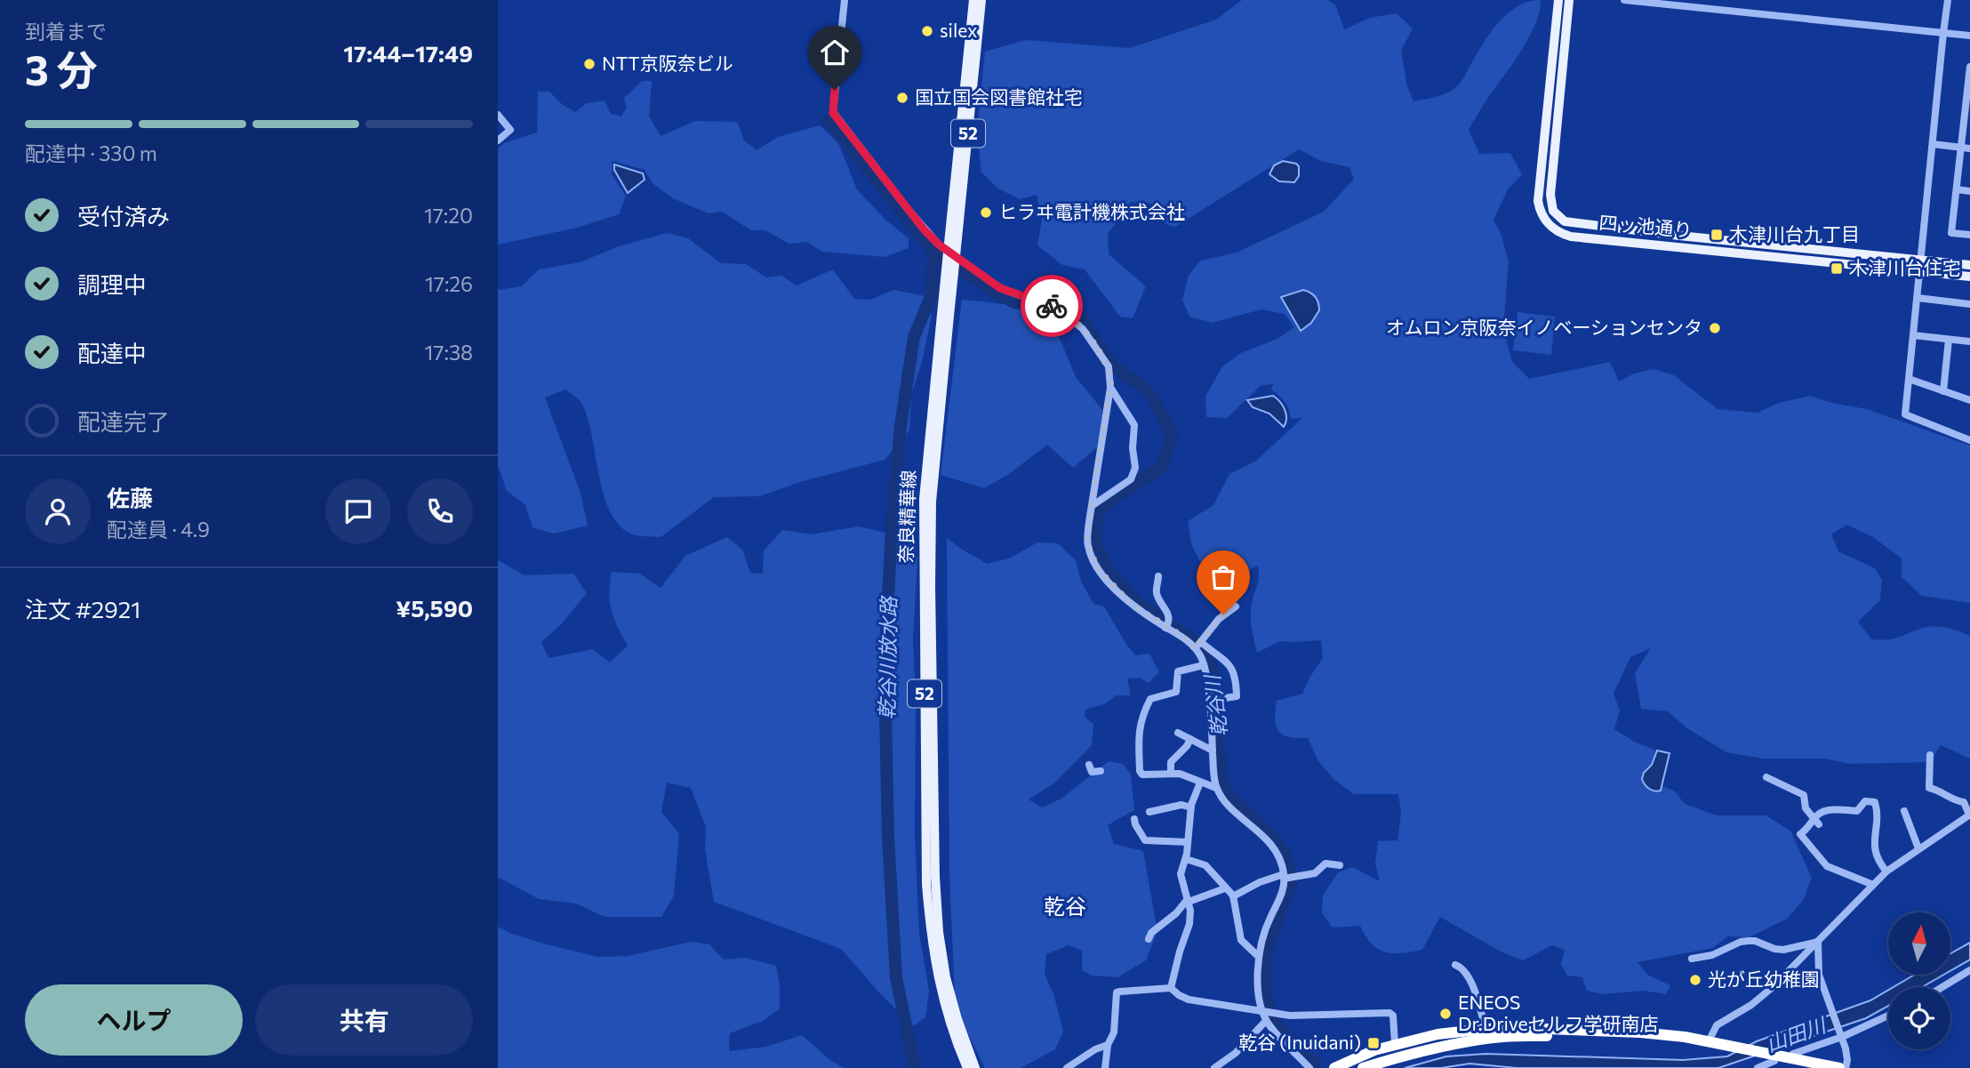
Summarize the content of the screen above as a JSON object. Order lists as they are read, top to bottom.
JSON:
{
  "streets": {
    "main road": ["52", "四ッ池通り", "奈良精華線"]
  },
  "districts": ["乾谷"],
  "water": ["乾谷川放水路", "乾谷川", "山田川"],
  "places": {
    "other": [
      "silex",
      "NTT京阪奈ビル",
      "国立国会図書館社宅",
      "ヒラヰ電計機株式会社",
      "オムロン京阪奈イノベーションセンタ",
      "光が丘幼稚園",
      "ENEOS Dr.Driveセルフ学研南店"
    ],
    "transit": ["木津川台九丁目", "木津川台住宅", "乾谷 (Inuidani)"]
  },
  "north": "top",
  "page": {
    "heading": ["3 分", "到着まで", "17:44–17:49"],
    "panel": [
      "佐藤",
      "配達員 · 4.9",
      "注文 #2921",
      "¥5,590"
    ],
    "bar": "配達中 · 330 m",
    "list": [
      ["受付済み", "17:20"],
      ["調理中", "17:26"],
      ["配達中", "17:38"],
      "配達完了"
    ],
    "buttons": ["ヘルプ", "共有"]
  }
}
